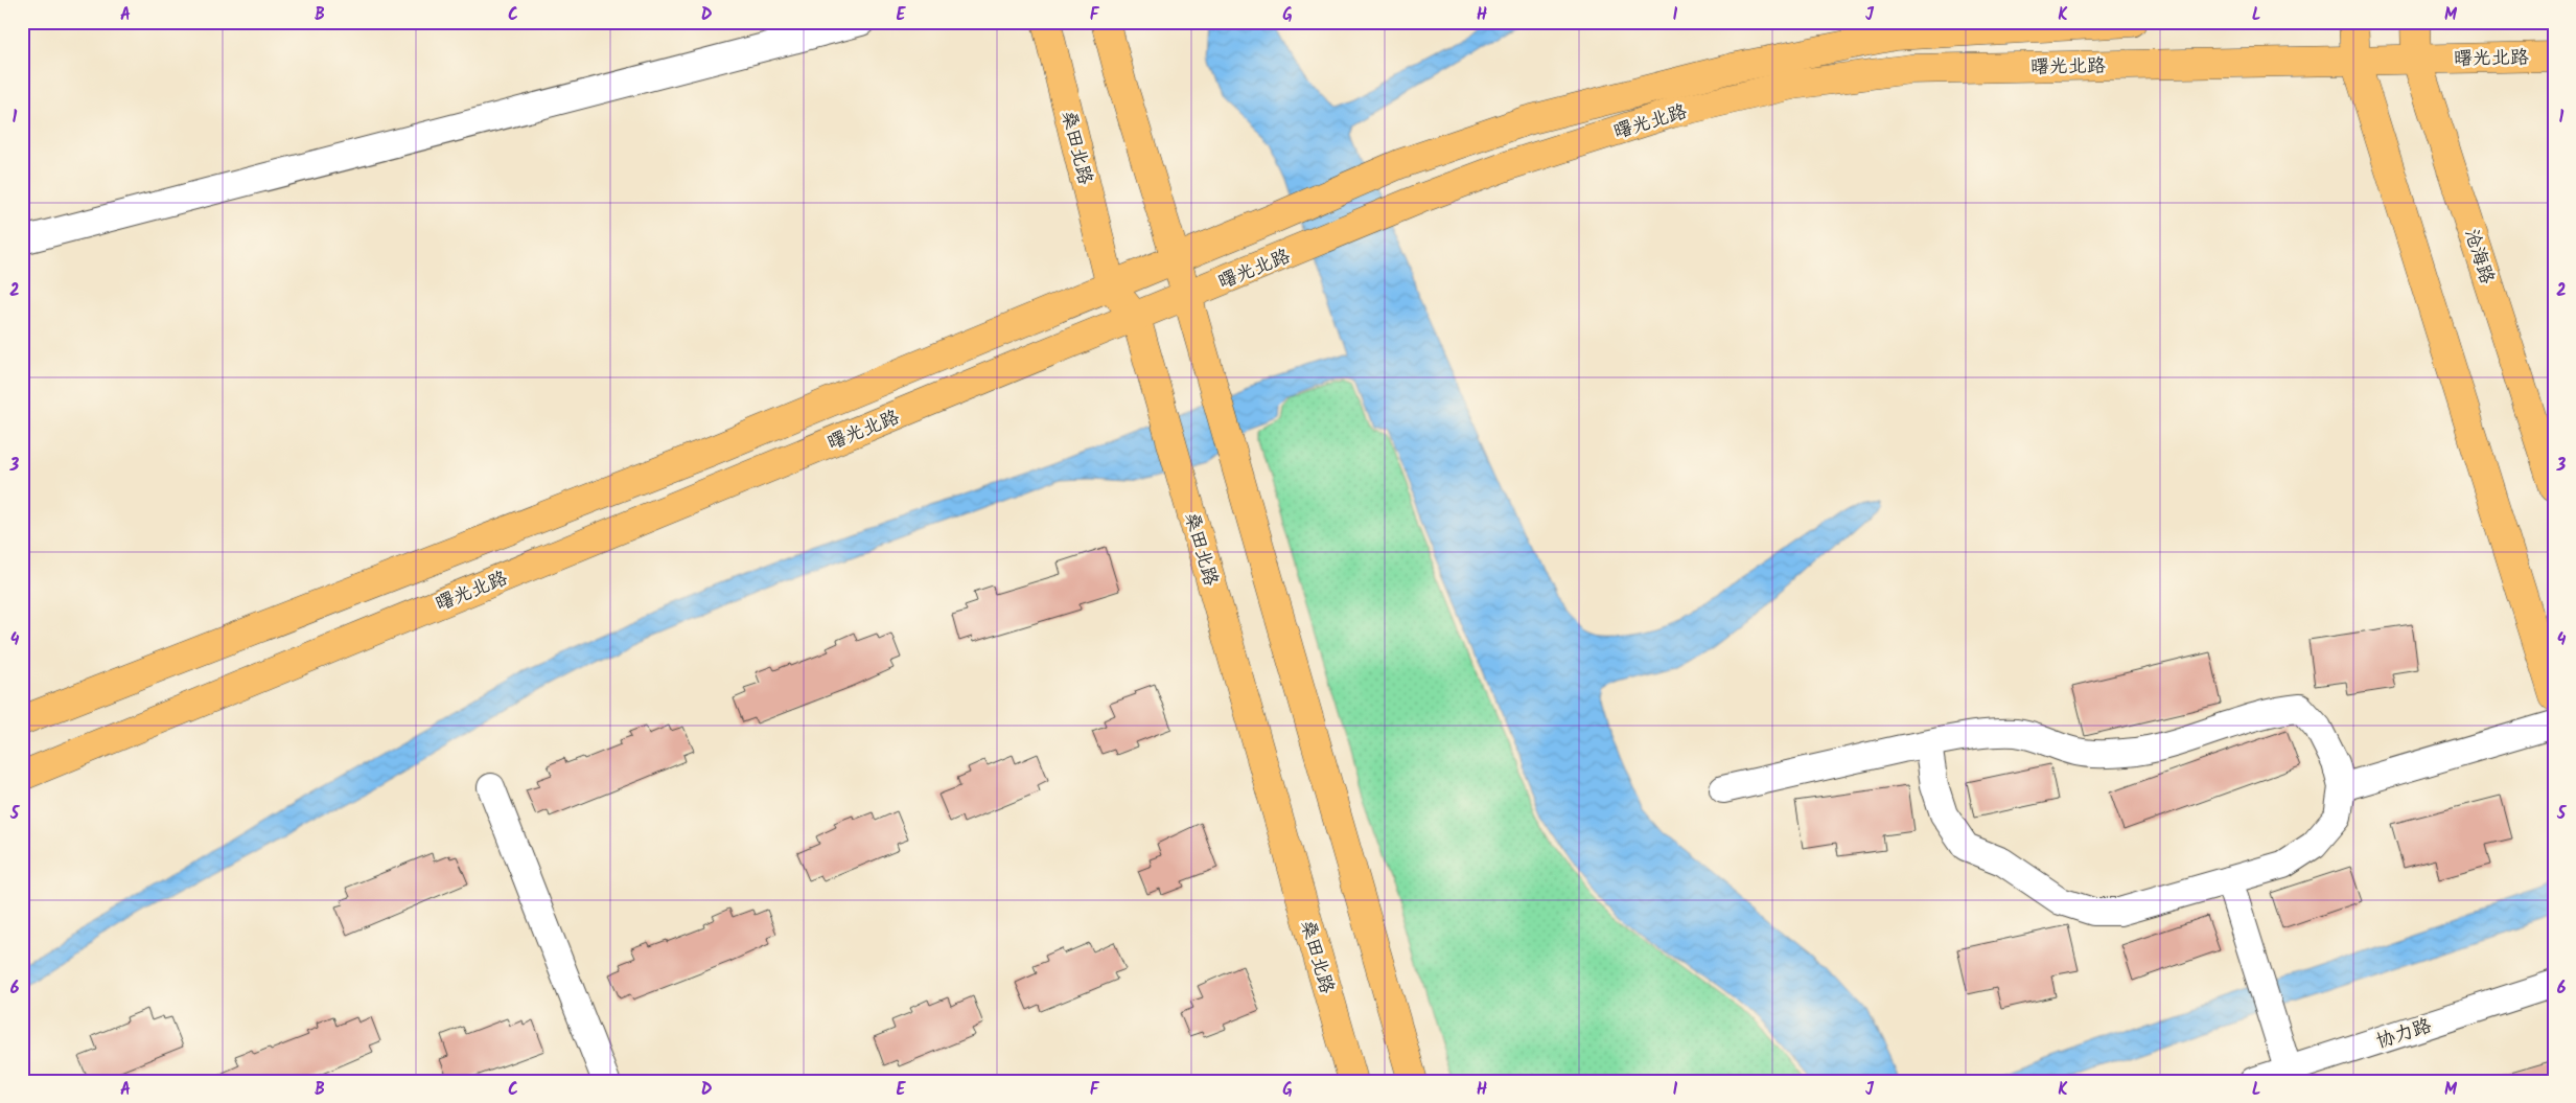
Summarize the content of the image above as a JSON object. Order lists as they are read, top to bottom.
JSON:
{
  "streets": {
    "main road": ["曙光北路", "桑田北路", "沧海路"],
    "street": ["协力路"]
  },
  "crossings": [
    ["曙光北路", "桑田北路"],
    ["曙光北路", "沧海路"]
  ],
  "grid": {
    "columns": [
      "A",
      "B",
      "C",
      "D",
      "E",
      "F",
      "G",
      "H",
      "I",
      "J",
      "K",
      "L",
      "M"
    ],
    "rows": [
      "1",
      "2",
      "3",
      "4",
      "5",
      "6"
    ]
  }
}
